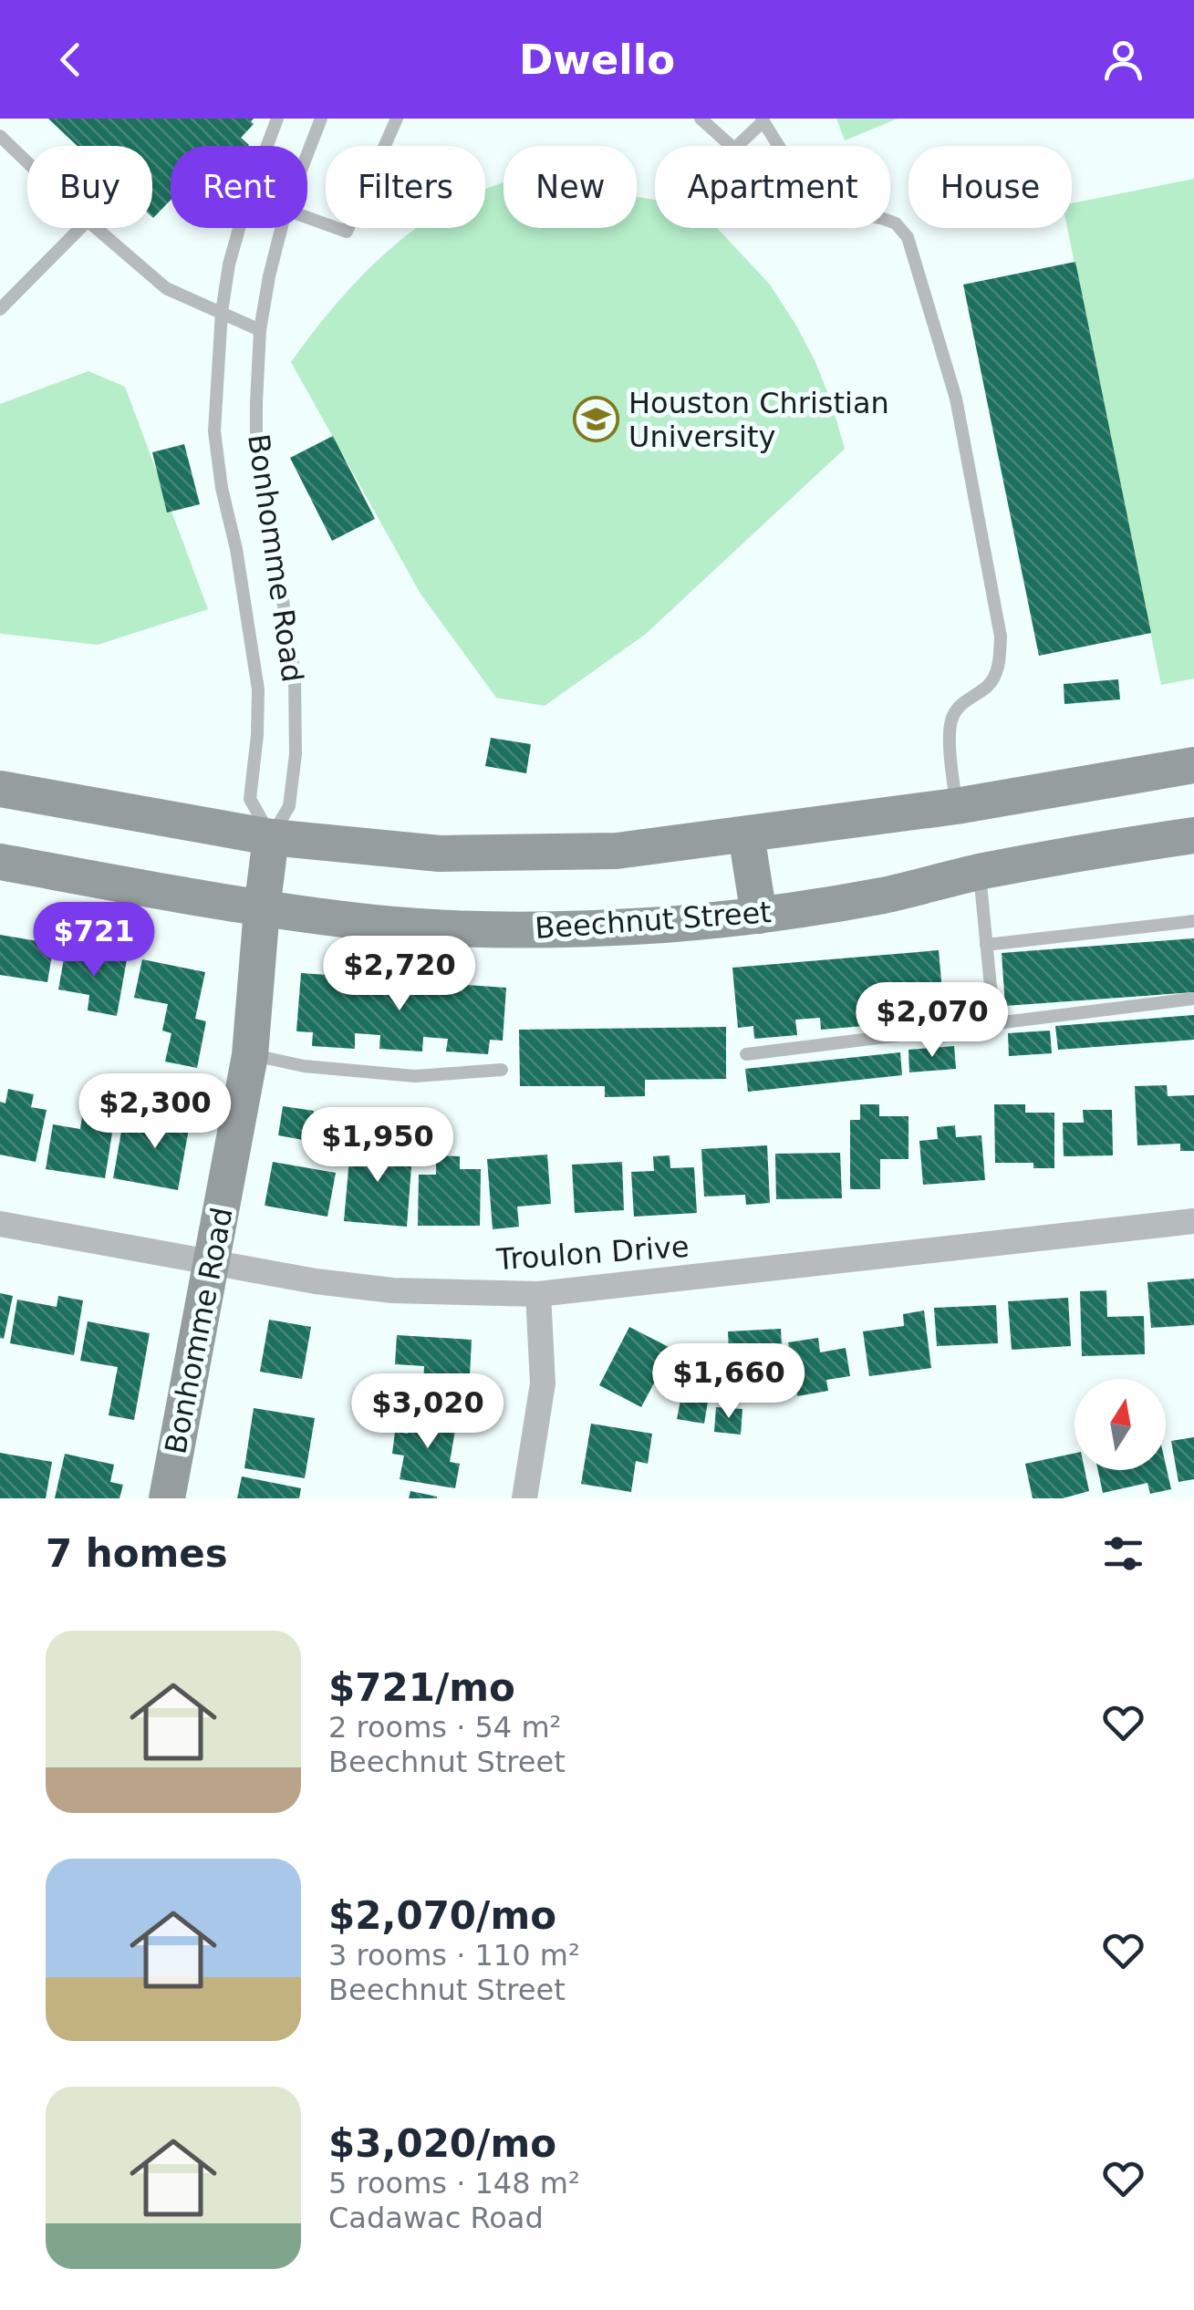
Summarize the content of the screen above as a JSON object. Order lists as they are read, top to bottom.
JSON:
{
  "streets": {
    "main road": ["Bonhomme Road", "Beechnut Street"],
    "street": ["Troulon Drive"]
  },
  "crossings": [
    ["Bonhomme Road", "Beechnut Street"],
    ["Bonhomme Road", "Troulon Drive"]
  ],
  "places": {
    "school or university": ["Houston Christian University"]
  },
  "north": "top",
  "page": {
    "header": "Dwello",
    "chip": [
      "Buy",
      "Rent",
      "Filters",
      "New",
      "Apartment",
      "House"
    ],
    "price": [
      "$721",
      "$2,720",
      "$2,070",
      "$2,300",
      "$1,950",
      "$1,660",
      "$3,020"
    ],
    "heading": "7 homes",
    "list": [
      {
        "name": "$721/mo",
        "note": "2 rooms · 54 m² · Beechnut Street"
      },
      {
        "name": "$2,070/mo",
        "note": "3 rooms · 110 m² · Beechnut Street"
      },
      {
        "name": "$3,020/mo",
        "note": "5 rooms · 148 m² · Cadawac Road"
      }
    ]
  }
}
